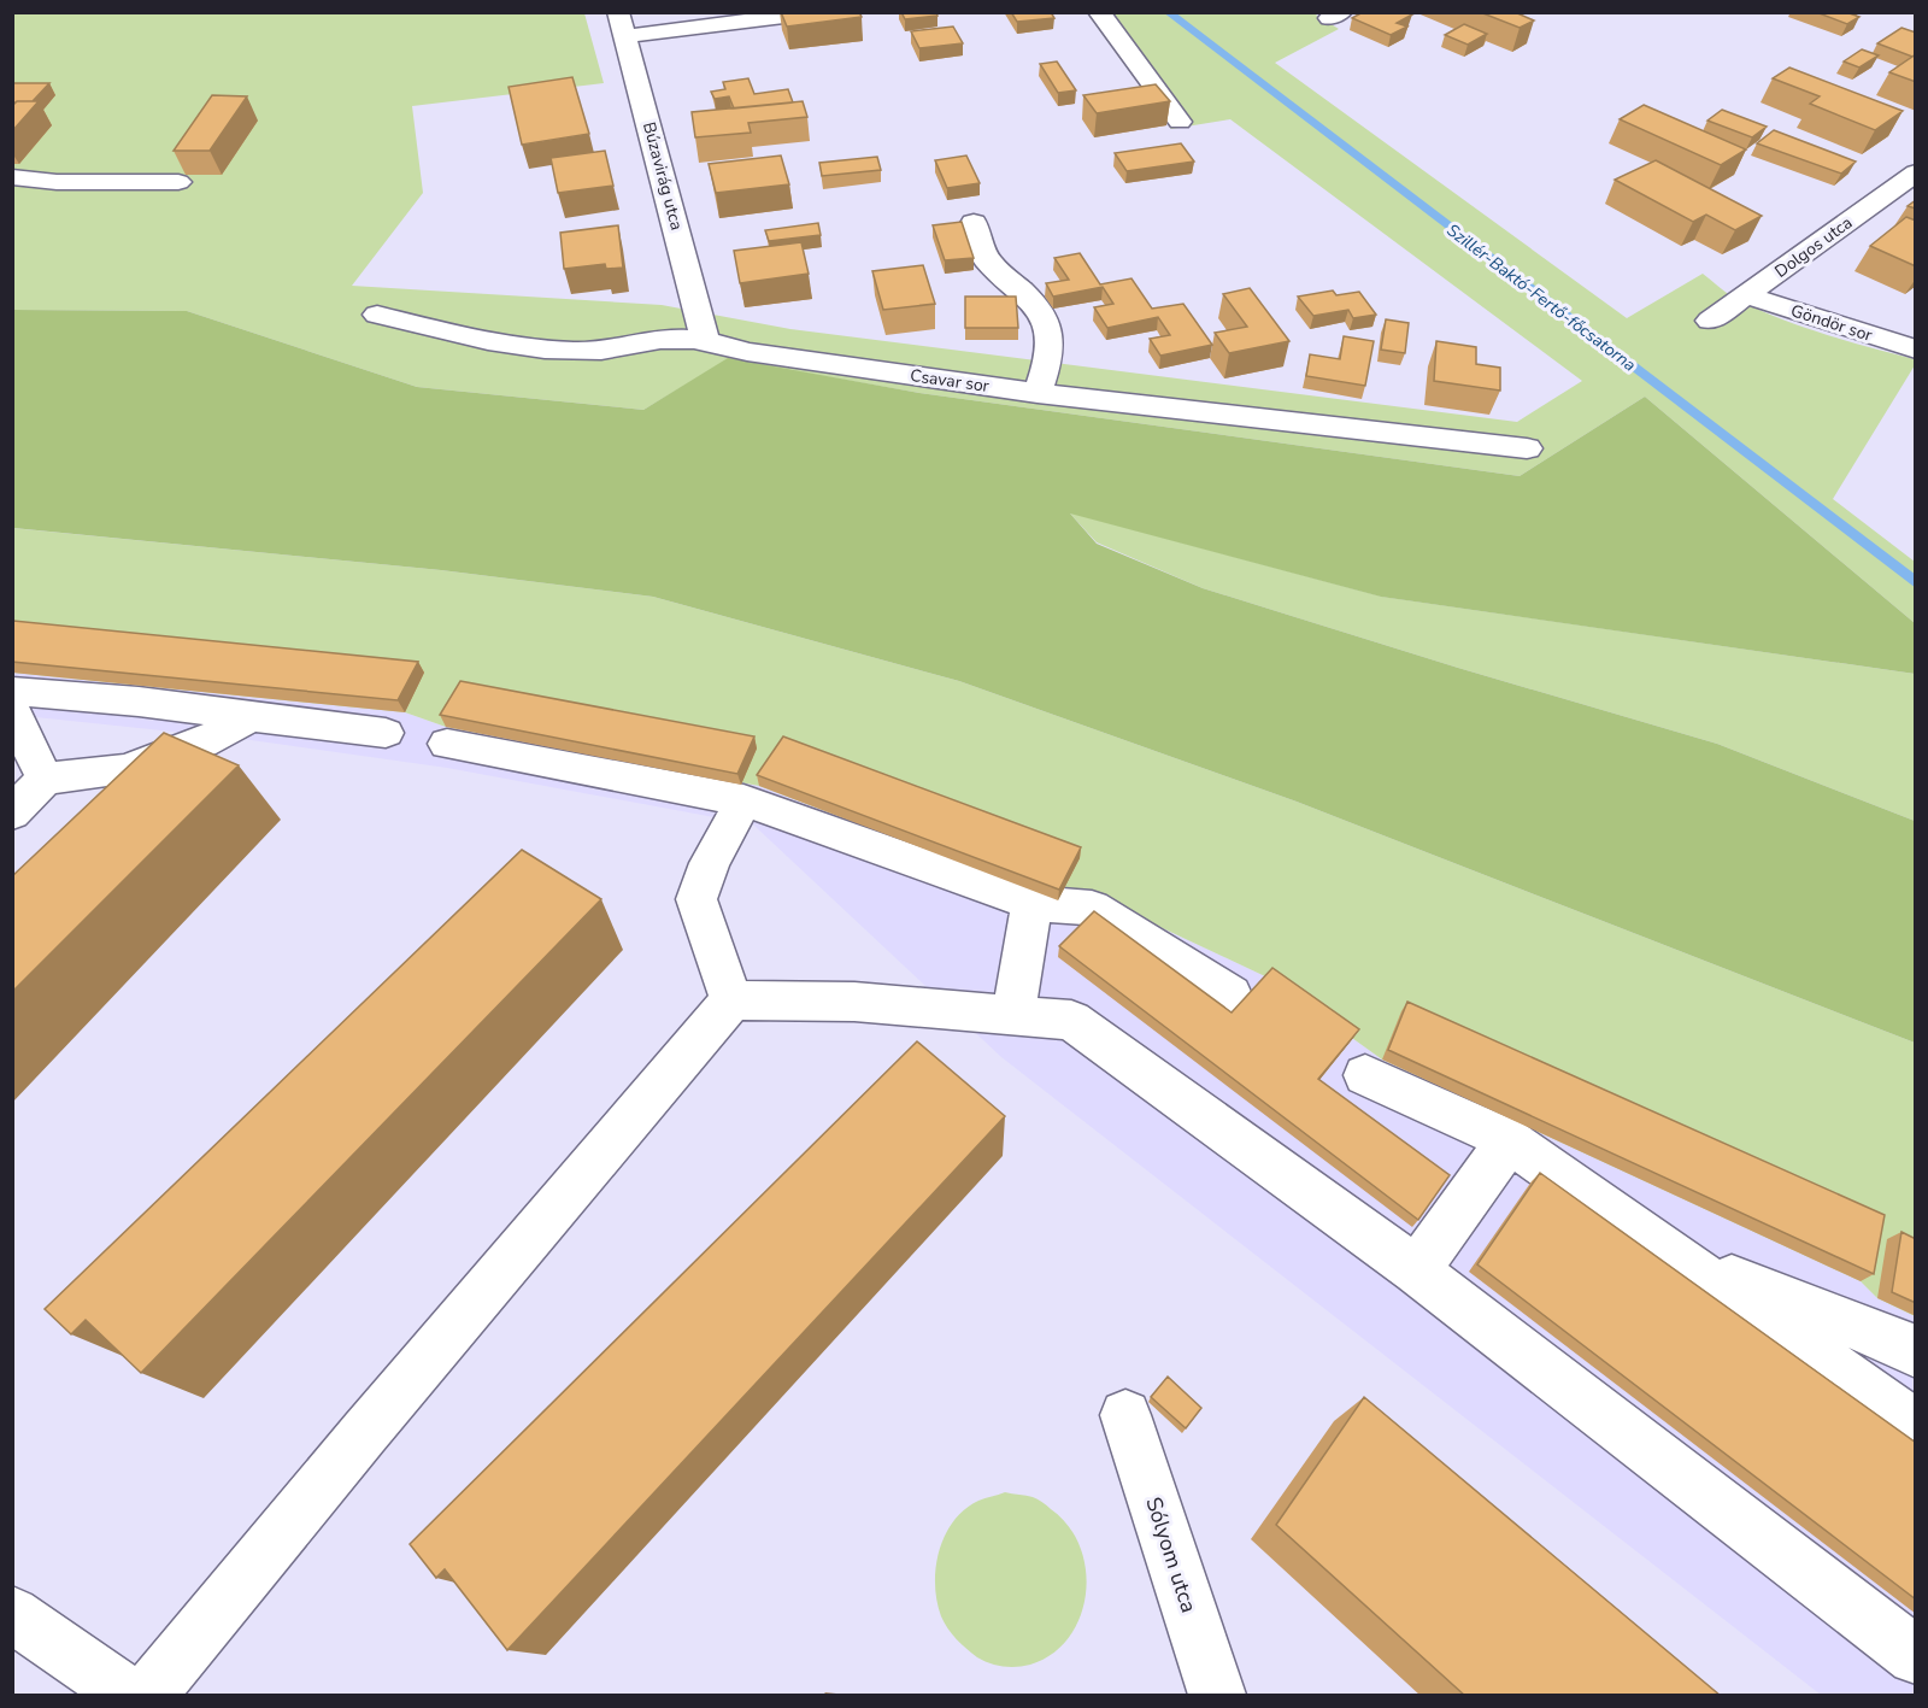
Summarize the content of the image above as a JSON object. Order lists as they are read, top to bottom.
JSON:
{
  "streets": {
    "street": [
      "Búzavirág utca",
      "Dolgos utca",
      "Göndör sor",
      "Csavar sor",
      "Sólyom utca"
    ]
  },
  "crossings": [
    ["Búzavirág utca", "Csavar sor"],
    ["Dolgos utca", "Göndör sor"]
  ],
  "water": ["Szillér-Baktó-Fertő-főcsatorna"]
}
